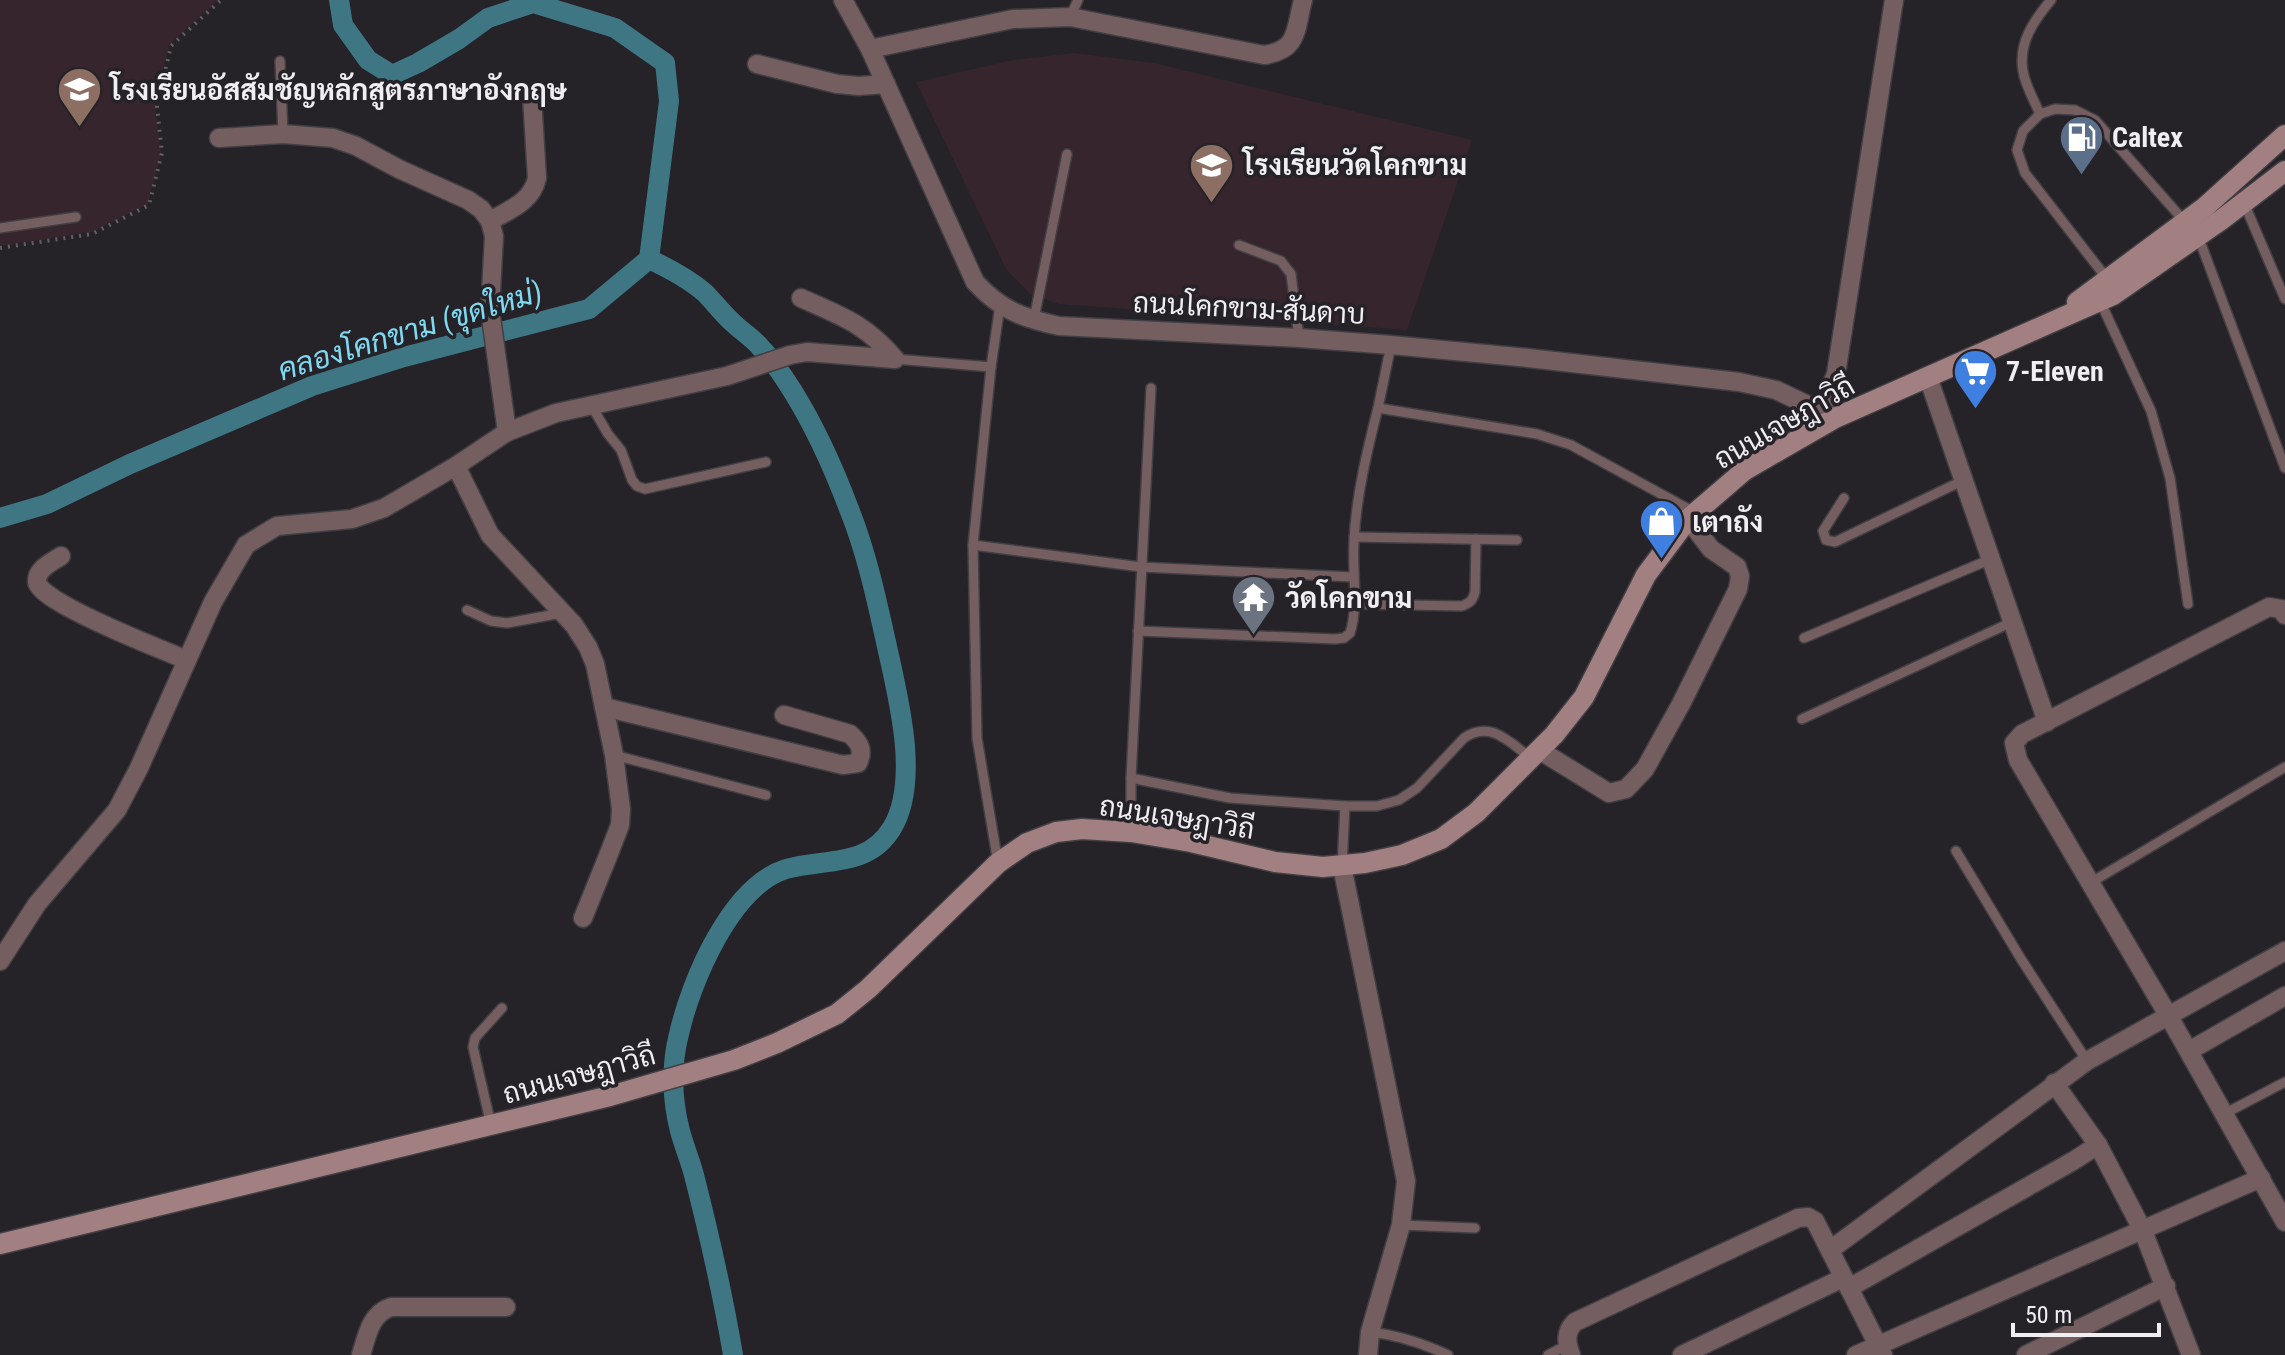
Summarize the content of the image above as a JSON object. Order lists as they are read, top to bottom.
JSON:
{
  "streets": {
    "street": ["ถนนโคกขาม-สันดาบ", "ถนนเจษฎาวิถี"]
  },
  "crossings": [
    ["ถนนโคกขาม-สันดาบ", "ถนนเจษฎาวิถี"]
  ],
  "water": ["คลองโคกขาม (ขุดใหม่)"],
  "places": {
    "school or university": ["โรงเรียนอัสสัมชัญหลักสูตรภาษาอังกฤษ", "โรงเรียนวัดโคกขาม"],
    "fuel station": ["Caltex"],
    "supermarket": ["7-Eleven"],
    "shop": ["เตาถัง"],
    "temple": ["วัดโคกขาม"]
  },
  "scale_bar": "50 m"
}
